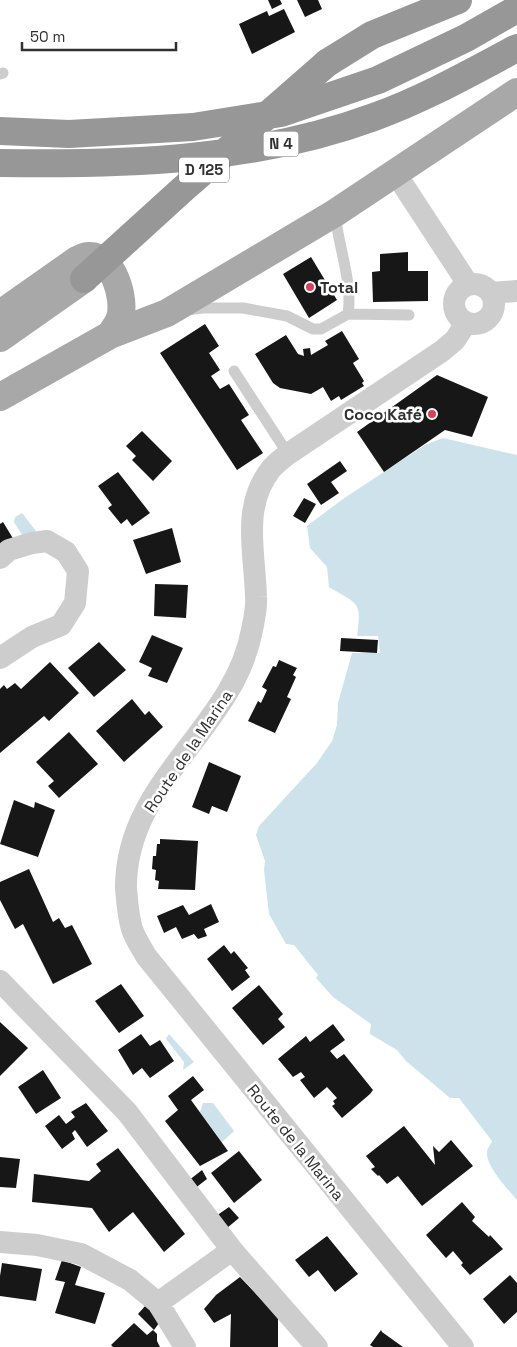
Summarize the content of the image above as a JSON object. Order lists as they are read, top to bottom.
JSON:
{
  "streets": {
    "highway": ["N 4", "D 125"],
    "street": ["Route de la Marina"]
  },
  "places": ["Total", "Coco Kafé"],
  "scale_bar": "50 m"
}
